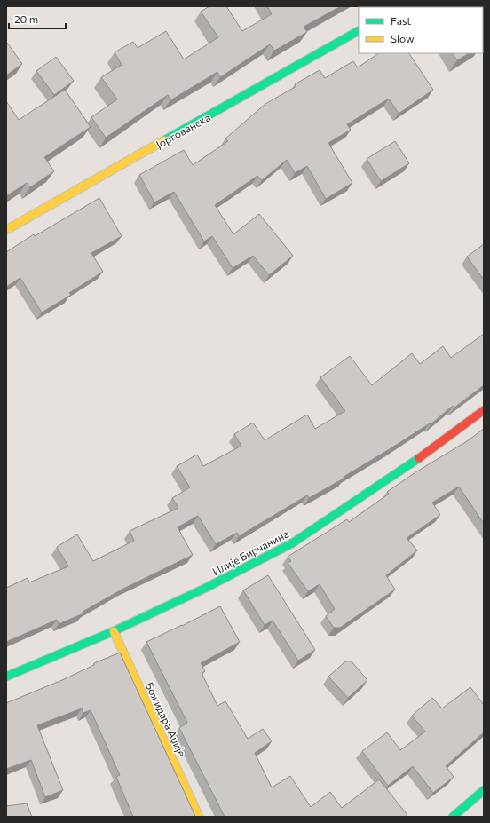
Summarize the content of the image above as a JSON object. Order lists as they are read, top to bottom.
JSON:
{
  "streets": {
    "street": ["Јоргованска", "Илије Бирчанина", "Божидара Аџије"]
  },
  "crossings": [
    ["Илије Бирчанина", "Божидара Аџије"]
  ],
  "legend": ["Fast", "Slow"],
  "scale_bar": "20 m"
}
